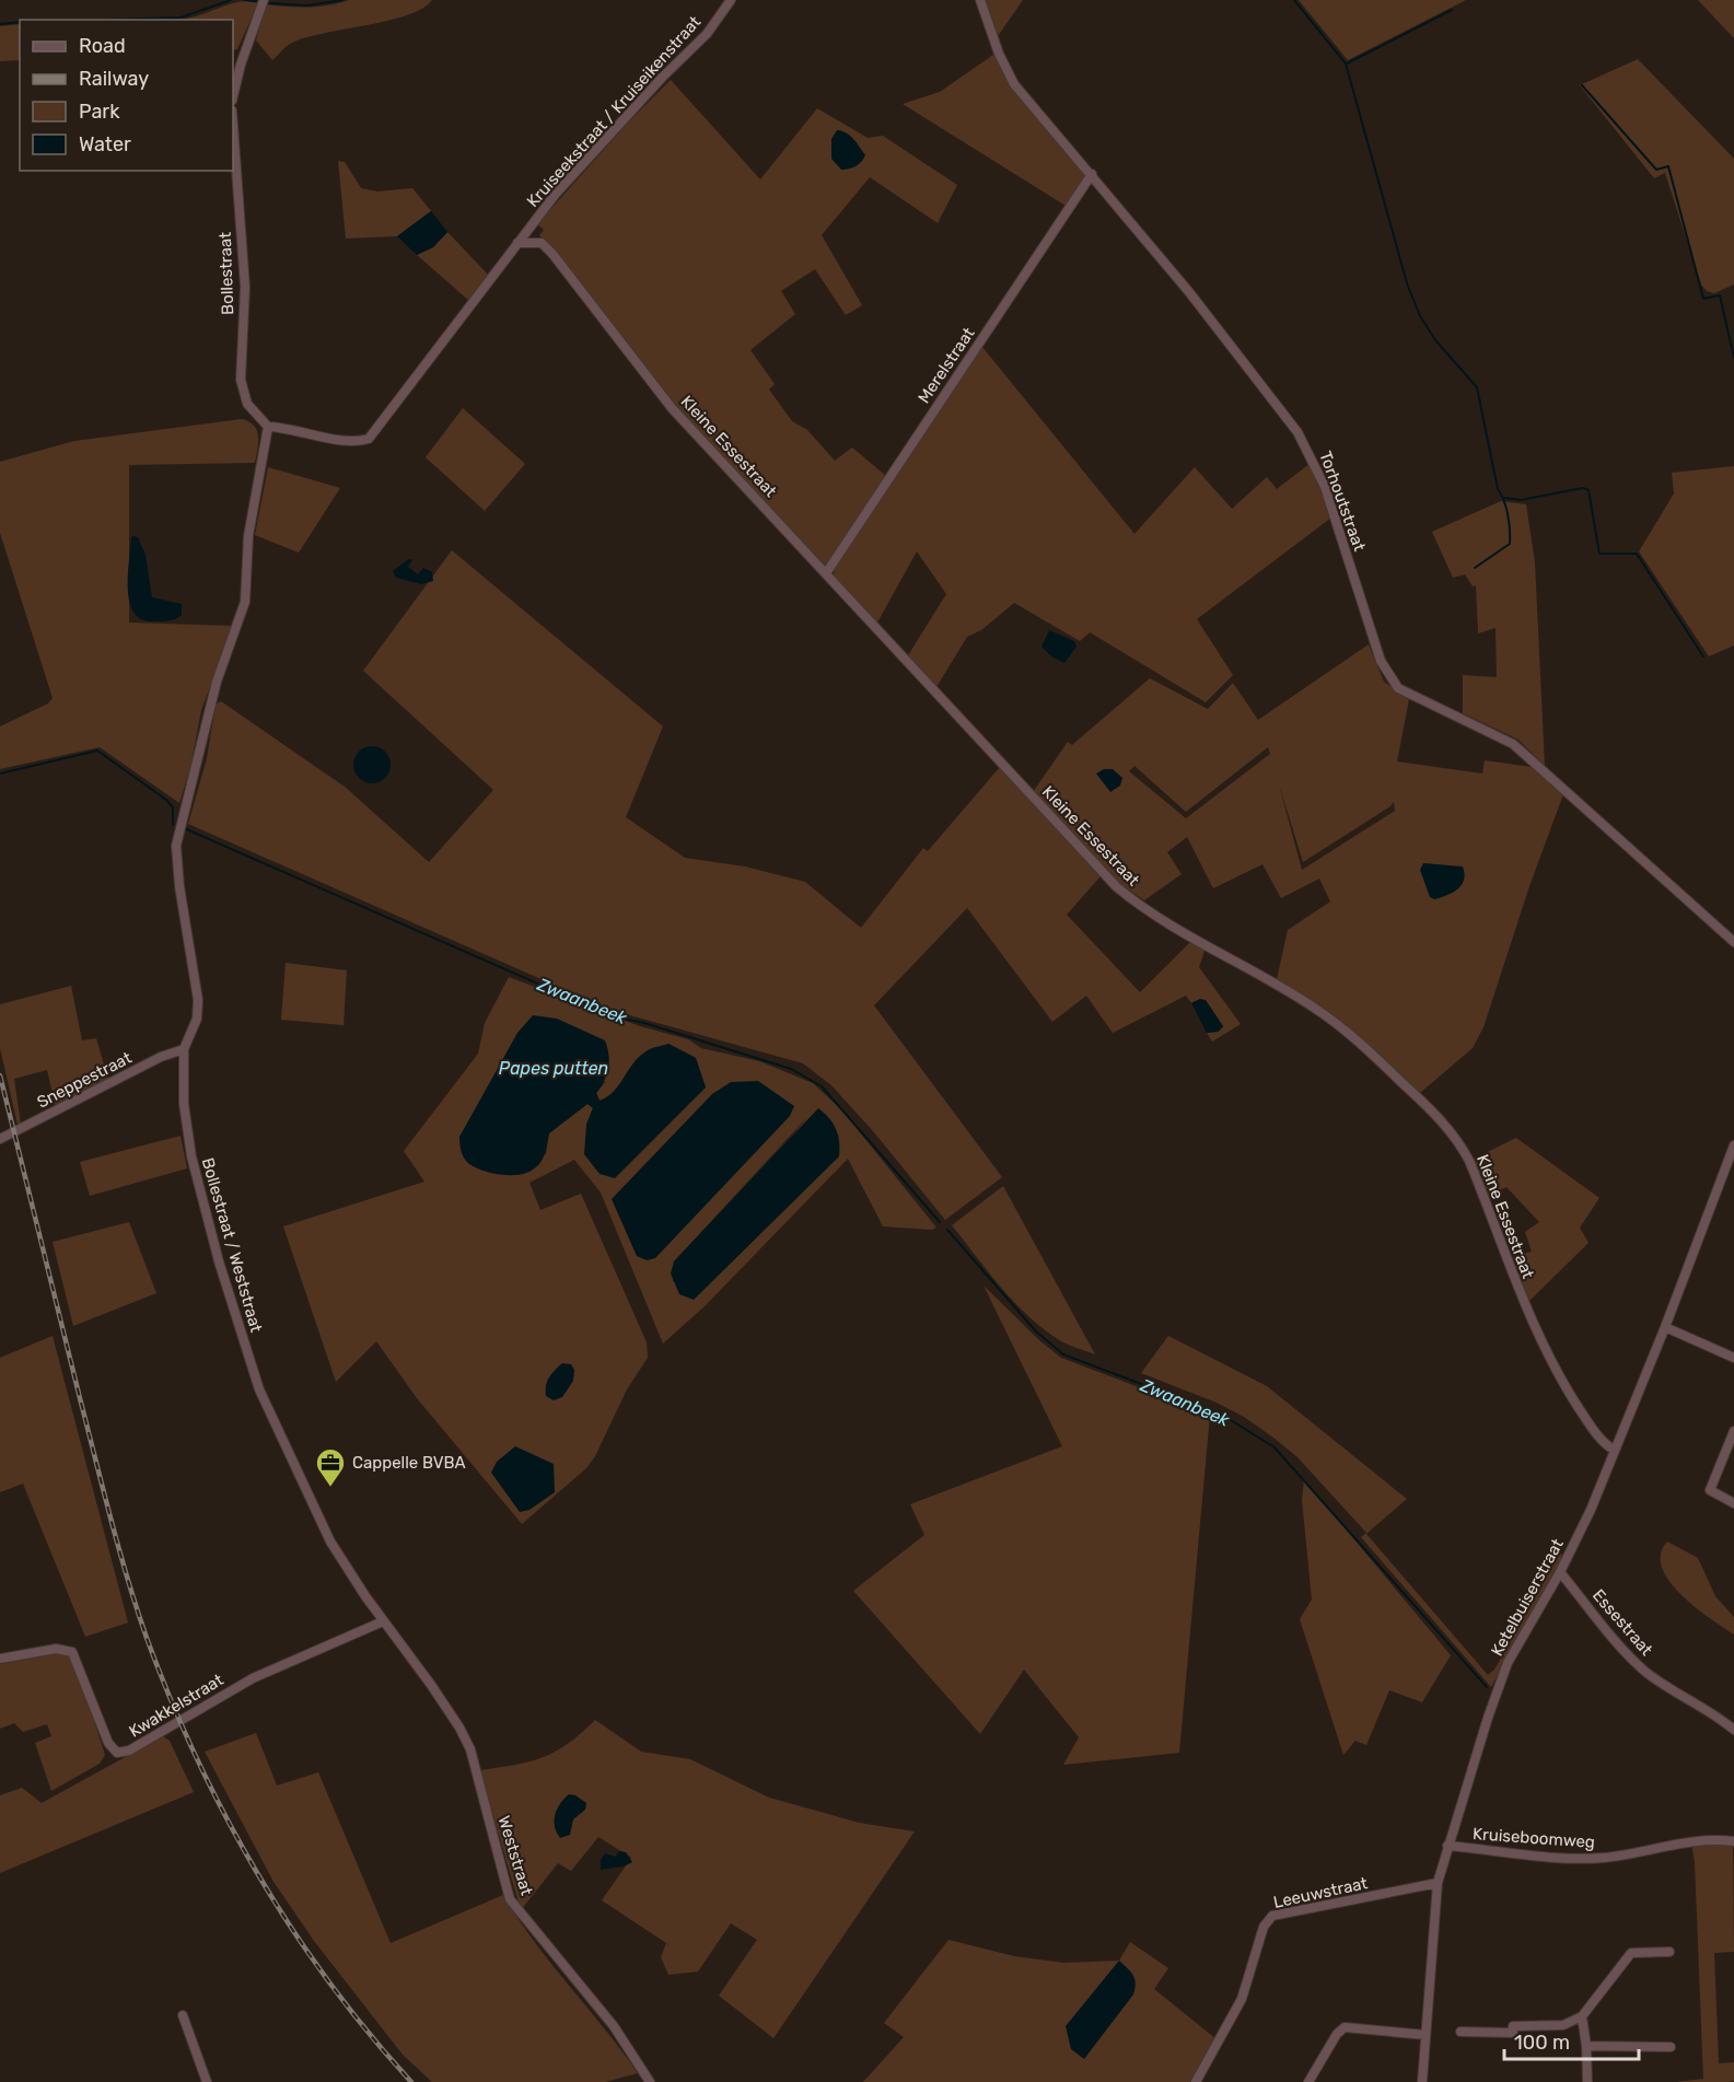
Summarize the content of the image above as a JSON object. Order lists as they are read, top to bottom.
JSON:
{
  "streets": {
    "street": [
      "Kruiseekstraat / Kruiseikenstraat",
      "Bollestraat",
      "Merelstraat",
      "Kleine Essestraat",
      "Torhoutstraat",
      "Sneppestraat",
      "Bollestraat / Weststraat",
      "Ketelbuiserstraat",
      "Essestraat",
      "Kwakkelstraat",
      "Kruiseboomweg",
      "Weststraat",
      "Leeuwstraat"
    ]
  },
  "crossings": [
    ["Kruiseekstraat / Kruiseikenstraat", "Bollestraat"],
    ["Kruiseekstraat / Kruiseikenstraat", "Kleine Essestraat"],
    ["Kruiseekstraat / Kruiseikenstraat", "Bollestraat / Weststraat"],
    ["Bollestraat", "Bollestraat / Weststraat"],
    ["Merelstraat", "Kleine Essestraat"],
    ["Merelstraat", "Torhoutstraat"],
    ["Kleine Essestraat", "Ketelbuiserstraat"],
    ["Sneppestraat", "Bollestraat / Weststraat"],
    ["Bollestraat / Weststraat", "Kwakkelstraat"],
    ["Bollestraat / Weststraat", "Weststraat"],
    ["Ketelbuiserstraat", "Essestraat"],
    ["Ketelbuiserstraat", "Kruiseboomweg"],
    ["Ketelbuiserstraat", "Leeuwstraat"],
    ["Kwakkelstraat", "Weststraat"]
  ],
  "water": ["Zwaanbeek", "Papes putten"],
  "places": {
    "office": ["Cappelle BVBA"]
  },
  "legend": [
    "Road",
    "Railway",
    "Park",
    "Water"
  ],
  "scale_bar": "100 m"
}
